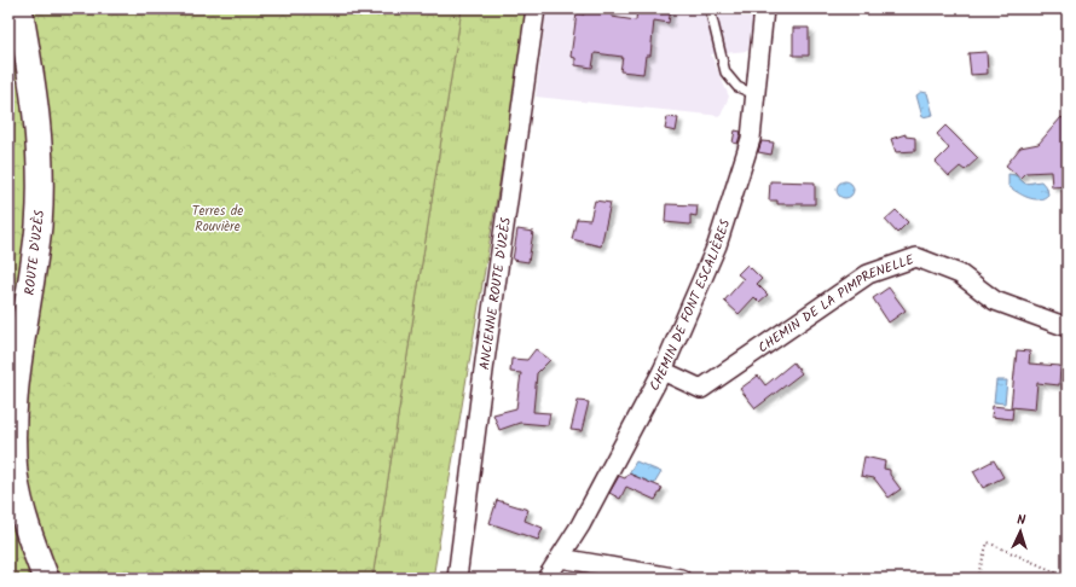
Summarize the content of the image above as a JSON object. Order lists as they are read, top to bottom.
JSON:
{
  "streets": {
    "main road": ["ROUTE D'UZÈS"],
    "street": ["ANCIENNE ROUTE D'UZÈS", "CHEMIN DE FONT ESCALIÈRES", "CHEMIN DE LA PIMPRENELLE"]
  },
  "crossings": [
    ["CHEMIN DE FONT ESCALIÈRES", "CHEMIN DE LA PIMPRENELLE"]
  ],
  "parks": ["Terres de Rouvière"],
  "north": "top"
}
